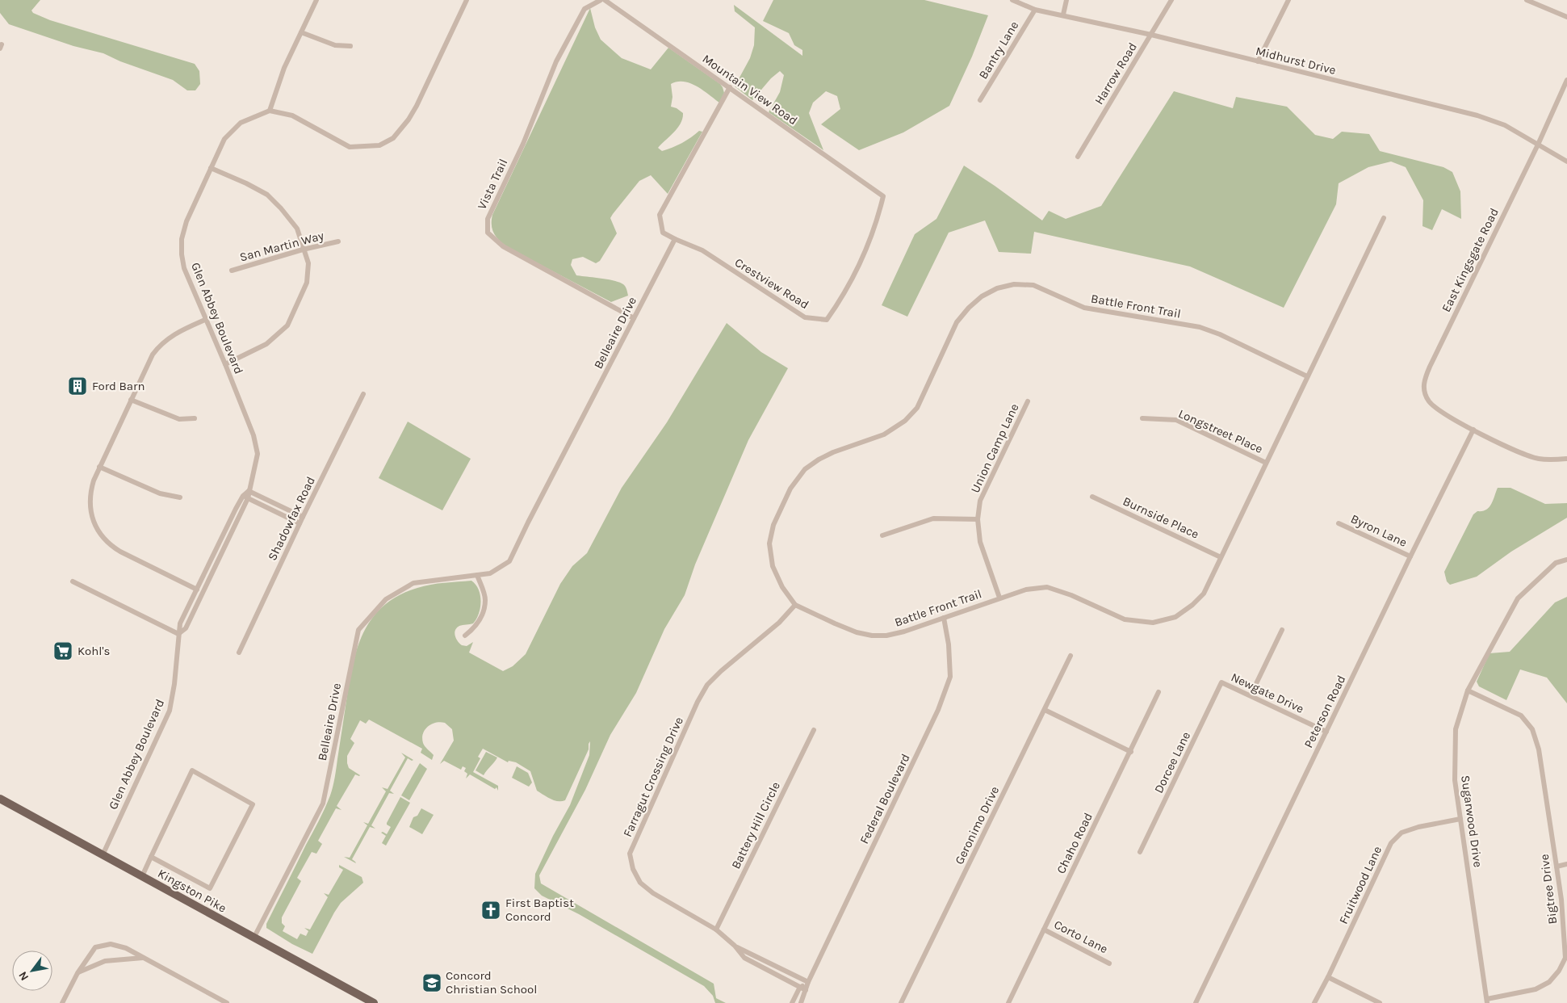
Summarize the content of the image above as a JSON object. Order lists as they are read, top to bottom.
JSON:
{
  "streets": {
    "main road": ["Kingston Pike"],
    "street": [
      "Bantry Lane",
      "Midhurst Drive",
      "Harrow Road",
      "Mountain View Road",
      "Vista Trail",
      "San Martin Way",
      "East Kingsgate Road",
      "Crestview Road",
      "Battle Front Trail",
      "Glen Abbey Boulevard",
      "Belleaire Drive",
      "Longstreet Place",
      "Union Camp Lane",
      "Burnside Place",
      "Shadowfax Road",
      "Byron Lane",
      "Newgate Drive",
      "Peterson Road",
      "Dorcee Lane",
      "Farragut Crossing Drive",
      "Federal Boulevard",
      "Sugarwood Drive",
      "Battery Hill Circle",
      "Geronimo Drive",
      "Chaho Road",
      "Fruitwood Lane",
      "Bigtree Drive",
      "Corto Lane"
    ]
  },
  "crossings": [
    ["Bantry Lane", "Midhurst Drive"],
    ["Midhurst Drive", "Harrow Road"],
    ["Midhurst Drive", "East Kingsgate Road"],
    ["Mountain View Road", "Crestview Road"],
    ["Vista Trail", "Belleaire Drive"],
    ["East Kingsgate Road", "Peterson Road"],
    ["Crestview Road", "Belleaire Drive"],
    ["Battle Front Trail", "Longstreet Place"],
    ["Battle Front Trail", "Union Camp Lane"],
    ["Battle Front Trail", "Burnside Place"],
    ["Battle Front Trail", "Farragut Crossing Drive"],
    ["Battle Front Trail", "Federal Boulevard"],
    ["Glen Abbey Boulevard", "Kingston Pike"],
    ["Belleaire Drive", "Kingston Pike"],
    ["Byron Lane", "Peterson Road"],
    ["Newgate Drive", "Peterson Road"],
    ["Newgate Drive", "Dorcee Lane"],
    ["Farragut Crossing Drive", "Federal Boulevard"],
    ["Farragut Crossing Drive", "Battery Hill Circle"],
    ["Sugarwood Drive", "Fruitwood Lane"],
    ["Sugarwood Drive", "Bigtree Drive"],
    ["Chaho Road", "Corto Lane"]
  ],
  "places": {
    "building": ["Ford Barn"],
    "supermarket": ["Kohl's"],
    "church": ["First Baptist Concord"],
    "school or university": ["Concord Christian School"]
  },
  "north": "bottom left"
}
